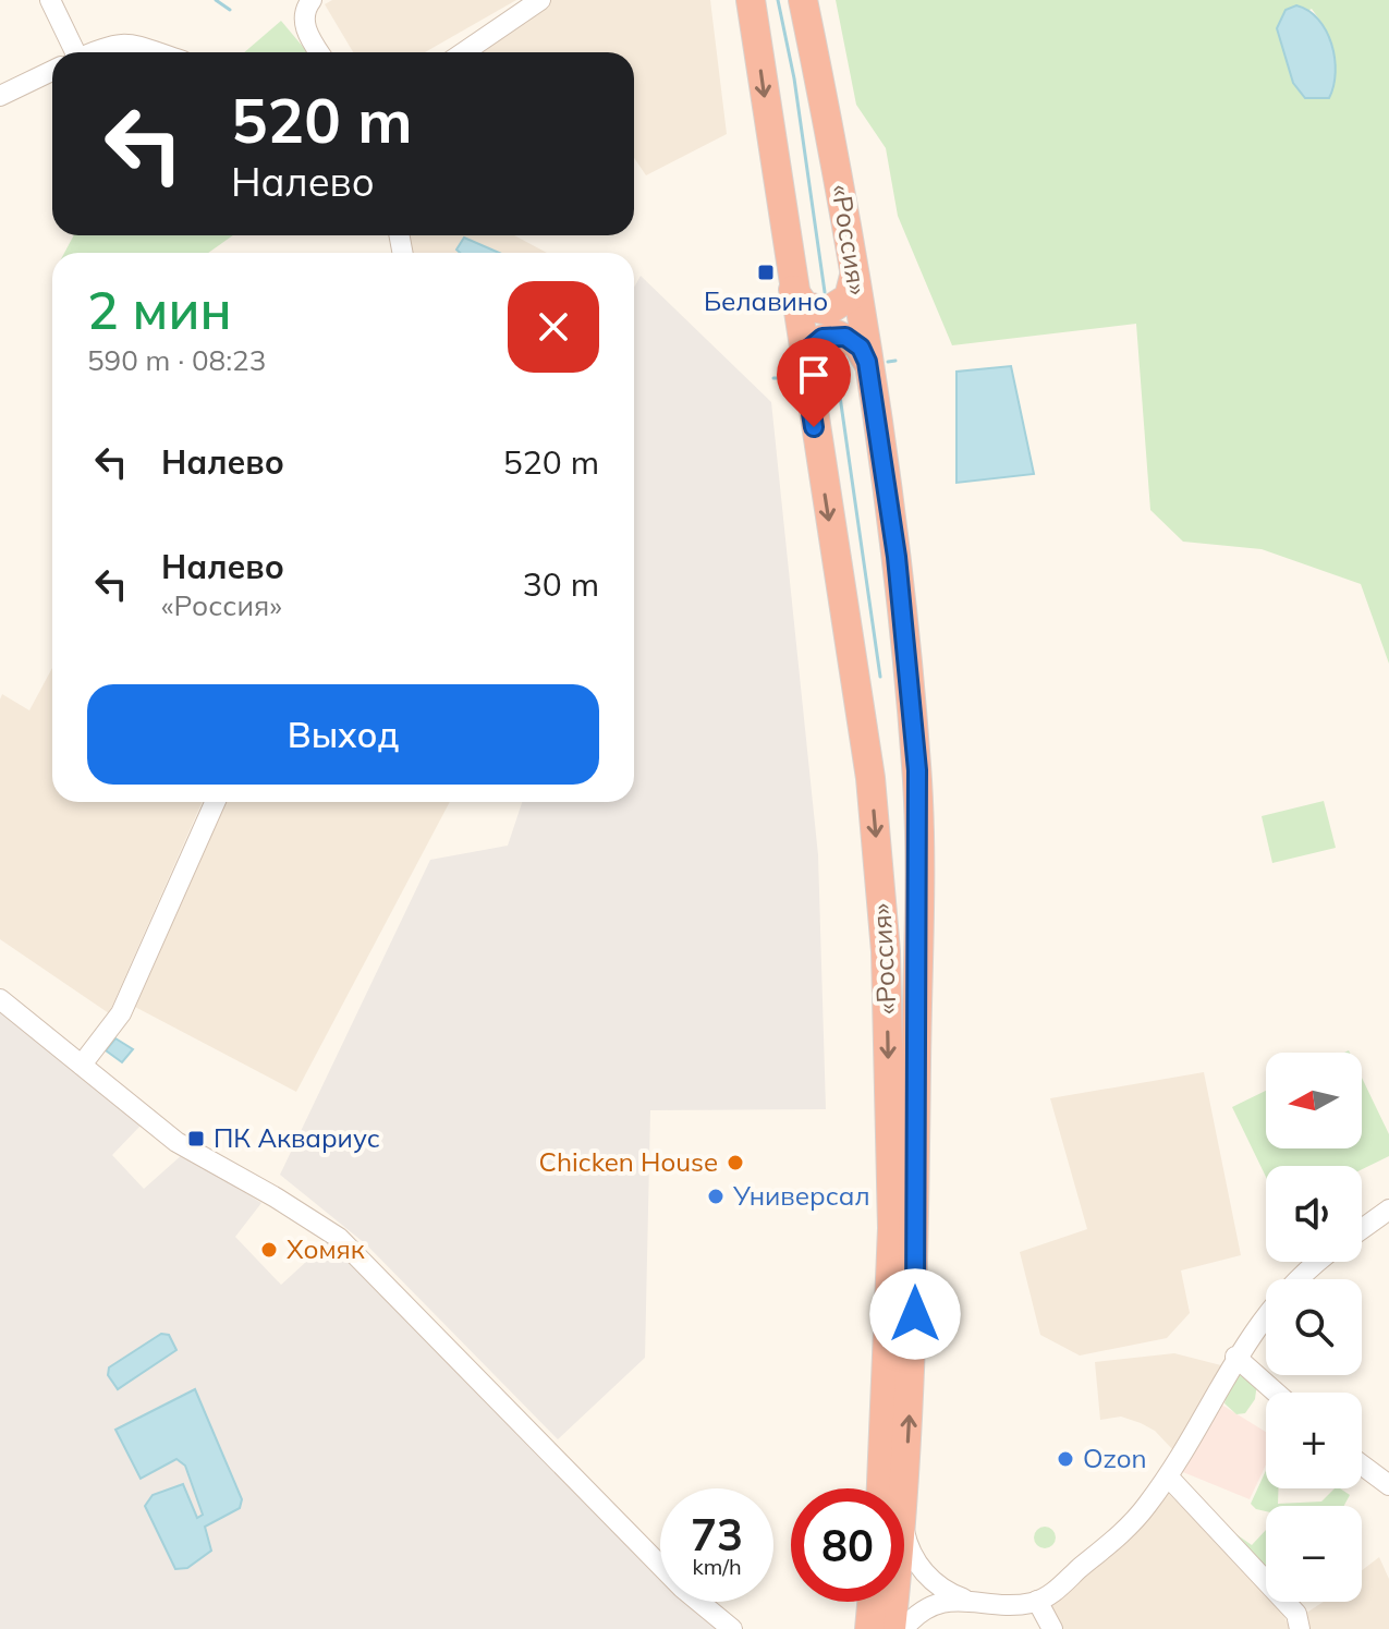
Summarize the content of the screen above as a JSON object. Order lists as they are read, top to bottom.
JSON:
{
  "streets": {
    "highway": ["«Россия»"]
  },
  "places": {
    "transit": ["Белавино", "ПК Аквариус"],
    "other": [
      "Chicken House",
      "Универсал",
      "Хомяк",
      "Ozon"
    ]
  },
  "north": "left",
  "page": {
    "turn": ["520 m", "Налево"],
    "heading": ["2 мин", "590 m · 08:23"],
    "list": [
      {
        "name": "Налево",
        "value": "520 m"
      },
      {
        "name": "Налево",
        "note": "«Россия»",
        "value": "30 m"
      }
    ],
    "buttons": "Выход",
    "map_buttons": ["+", "−"],
    "speed": "73 km/h",
    "limit": "80"
  }
}
